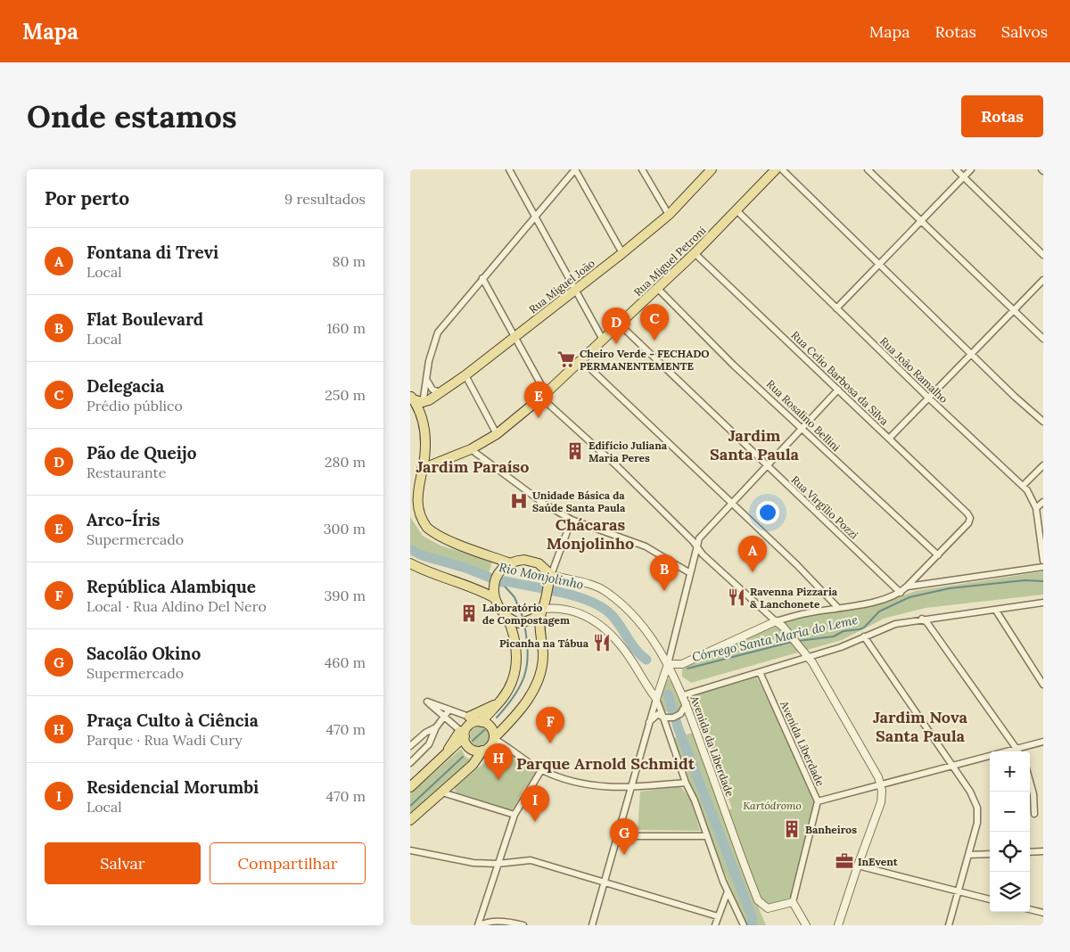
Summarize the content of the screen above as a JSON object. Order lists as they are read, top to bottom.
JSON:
{
  "streets": {
    "main road": ["Rua Miguel Petroni", "Rua Miguel João"],
    "street": [
      "Rua João Ramalho",
      "Rua Celio Barbosa da Silva",
      "Rua Rosalino Bellini",
      "Rua Virgílio Pozzi",
      "Avenida Liberdade",
      "Avenida da Liberdade"
    ]
  },
  "crossings": [
    ["Rua Miguel Petroni", "Rua João Ramalho"],
    ["Rua Miguel Petroni", "Rua Celio Barbosa da Silva"],
    ["Rua Miguel Petroni", "Rua Rosalino Bellini"],
    ["Rua Miguel Petroni", "Rua Virgílio Pozzi"],
    ["Rua Celio Barbosa da Silva", "Rua Rosalino Bellini"],
    ["Avenida Liberdade", "Avenida da Liberdade"]
  ],
  "districts": [
    "Jardim Santa Paula",
    "Jardim Paraíso",
    "Chácaras Monjolinho",
    "Jardim Nova Santa Paula",
    "Parque Arnold Schmidt"
  ],
  "water": ["Rio Monjolinho", "Córrego Santa Maria do Leme"],
  "parks": ["Kartódromo"],
  "places": {
    "supermarket": ["Cheiro Verde - FECHADO PERMANENTEMENTE"],
    "building": ["Edifício Juliana Maria Peres", "Laboratório de Compostagem", "Banheiros"],
    "hospital": ["Unidade Básica da Saúde Santa Paula"],
    "restaurant": ["Ravenna Pizzaria & Lanchonete", "Picanha na Tábua"],
    "office": ["InEvent"]
  },
  "page": {
    "header": "Mapa",
    "nav": ["Mapa", "Rotas", "Salvos"],
    "buttons": [
      "Rotas",
      ["Salvar", "Compartilhar"]
    ],
    "title": "Onde estamos",
    "heading": ["Por perto", "9 resultados"],
    "list": [
      {
        "mark": "A",
        "name": "Fontana di Trevi",
        "note": "Local",
        "value": "80 m"
      },
      {
        "mark": "B",
        "name": "Flat Boulevard",
        "note": "Local",
        "value": "160 m"
      },
      {
        "mark": "C",
        "name": "Delegacia",
        "note": "Prédio público",
        "value": "250 m"
      },
      {
        "mark": "D",
        "name": "Pão de Queijo",
        "note": "Restaurante",
        "value": "280 m"
      },
      {
        "mark": "E",
        "name": "Arco-Íris",
        "note": "Supermercado",
        "value": "300 m"
      },
      {
        "mark": "F",
        "name": "República Alambique",
        "note": "Local · Rua Aldino Del Nero",
        "value": "390 m"
      },
      {
        "mark": "G",
        "name": "Sacolão Okino",
        "note": "Supermercado",
        "value": "460 m"
      },
      {
        "mark": "H",
        "name": "Praça Culto à Ciência",
        "note": "Parque · Rua Wadi Cury",
        "value": "470 m"
      },
      {
        "mark": "I",
        "name": "Residencial Morumbi",
        "note": "Local",
        "value": "470 m"
      }
    ],
    "pins": [
      "C",
      "D",
      "E",
      "A",
      "B",
      "F",
      "H",
      "I",
      "G"
    ],
    "map_buttons": ["+", "−"]
  }
}
